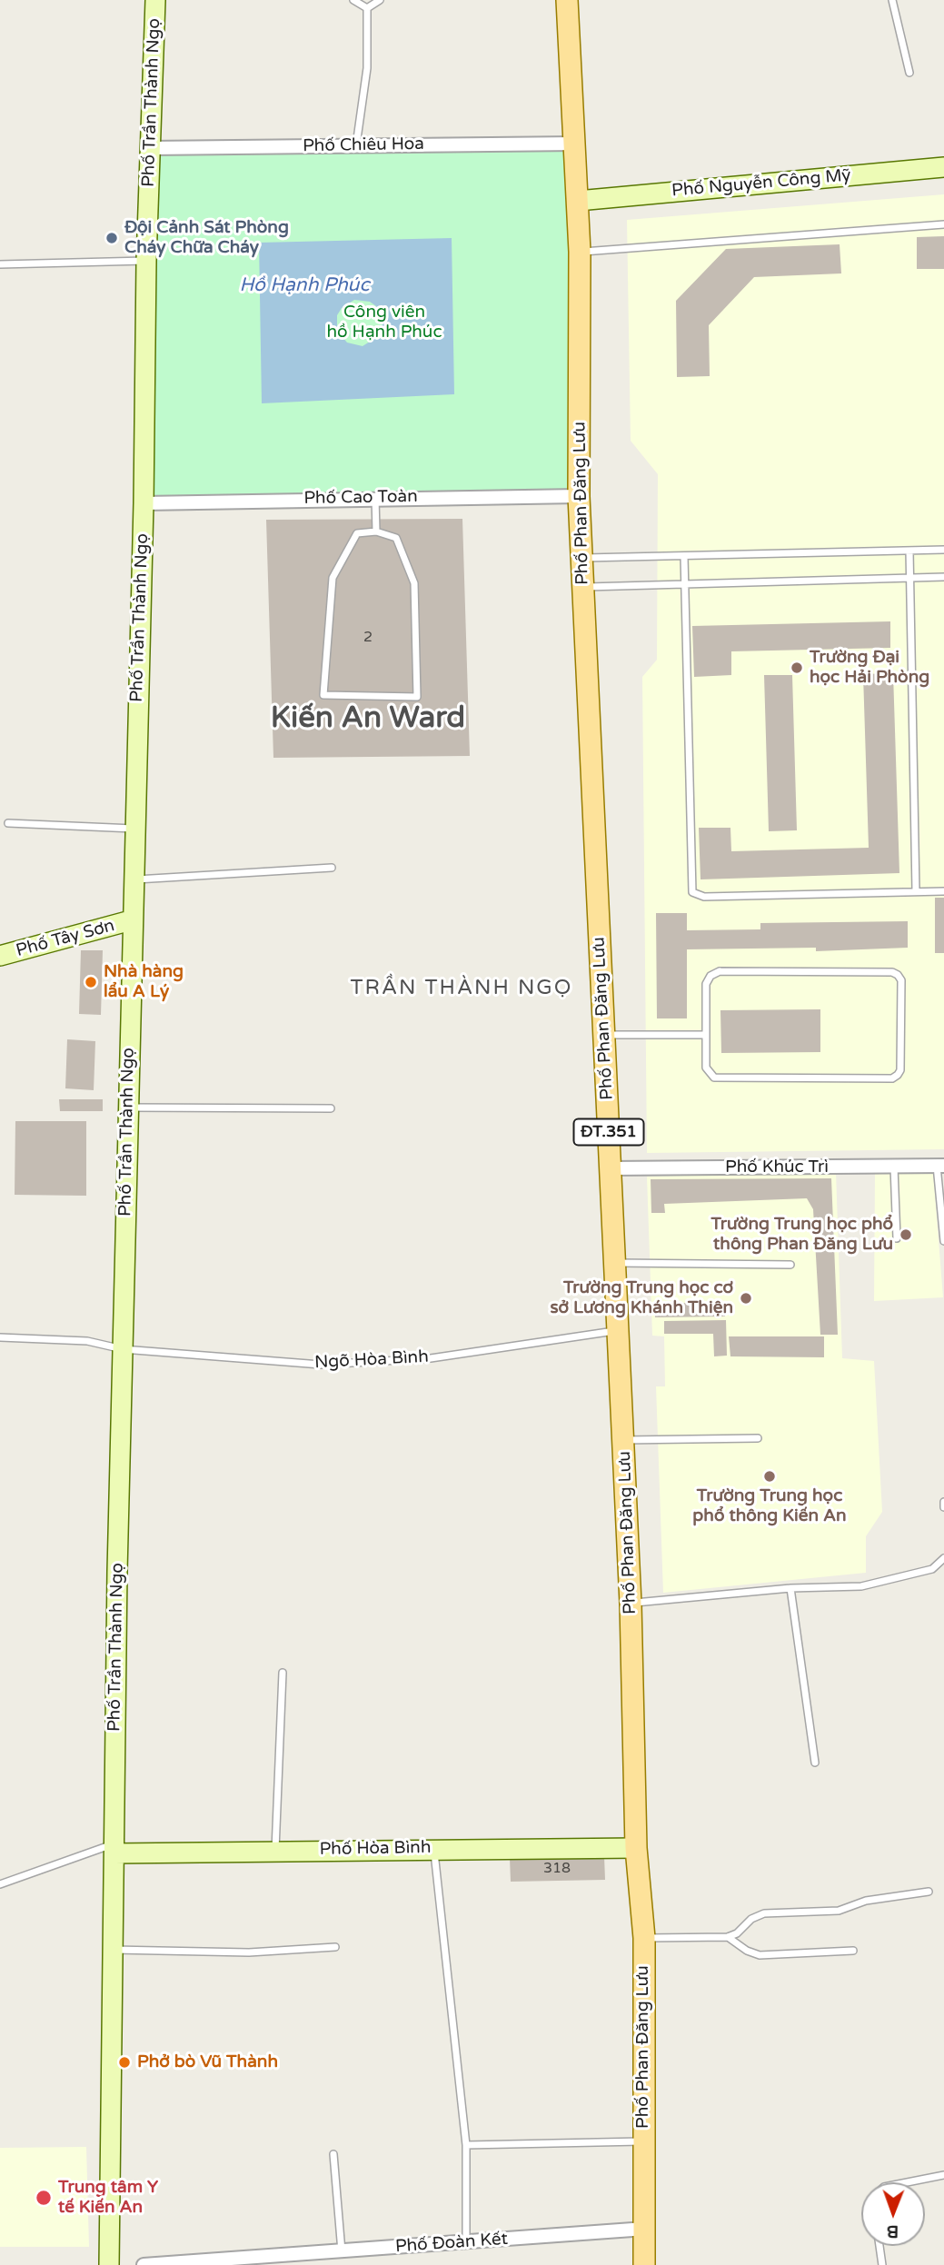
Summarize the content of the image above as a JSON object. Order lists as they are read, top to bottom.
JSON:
{
  "streets": {
    "main road": [
      "Phố Trần Thành Ngọ",
      "Phố Nguyễn Công Mỹ",
      "Phố Phan Đăng Lưu",
      "Phố Tây Sơn",
      "ĐT.351",
      "Phố Hòa Bình"
    ],
    "street": [
      "Phố Chiêu Hoa",
      "Phố Cao Toàn",
      "Phố Khúc Trì",
      "Phố Đoàn Kết"
    ],
    "lane": ["Ngõ Hòa Bình"]
  },
  "crossings": [
    ["Phố Trần Thành Ngọ", "Phố Chiêu Hoa"],
    ["Phố Trần Thành Ngọ", "Phố Cao Toàn"],
    ["Phố Trần Thành Ngọ", "Phố Tây Sơn"],
    ["Phố Trần Thành Ngọ", "Ngõ Hòa Bình"],
    ["Phố Trần Thành Ngọ", "Phố Hòa Bình"],
    ["Phố Chiêu Hoa", "Phố Phan Đăng Lưu"],
    ["Phố Nguyễn Công Mỹ", "Phố Phan Đăng Lưu"],
    ["Phố Cao Toàn", "Phố Phan Đăng Lưu"],
    ["Phố Phan Đăng Lưu", "Phố Khúc Trì"],
    ["Phố Phan Đăng Lưu", "Ngõ Hòa Bình"],
    ["Phố Phan Đăng Lưu", "Phố Hòa Bình"],
    ["Phố Phan Đăng Lưu", "Phố Đoàn Kết"]
  ],
  "districts": ["Kiến An Ward", "TRẦN THÀNH NGỌ"],
  "water": ["Hồ Hạnh Phúc"],
  "parks": ["Công viên hồ Hạnh Phúc"],
  "places": [
    "Đội Cảnh Sát Phòng Cháy Chữa Cháy",
    "Trường Đại học Hải Phòng",
    "Nhà hàng lẩu A Lý",
    "Trường Trung học phổ thông Phan Đăng Lưu",
    "Trường Trung học cơ sở Lương Khánh Thiện",
    "Trường Trung học phổ thông Kiến An",
    "Phở bò Vũ Thành",
    "Trung tâm Y tế Kiến An"
  ],
  "house_numbers": ["2", "318"],
  "north": "bottom"
}
